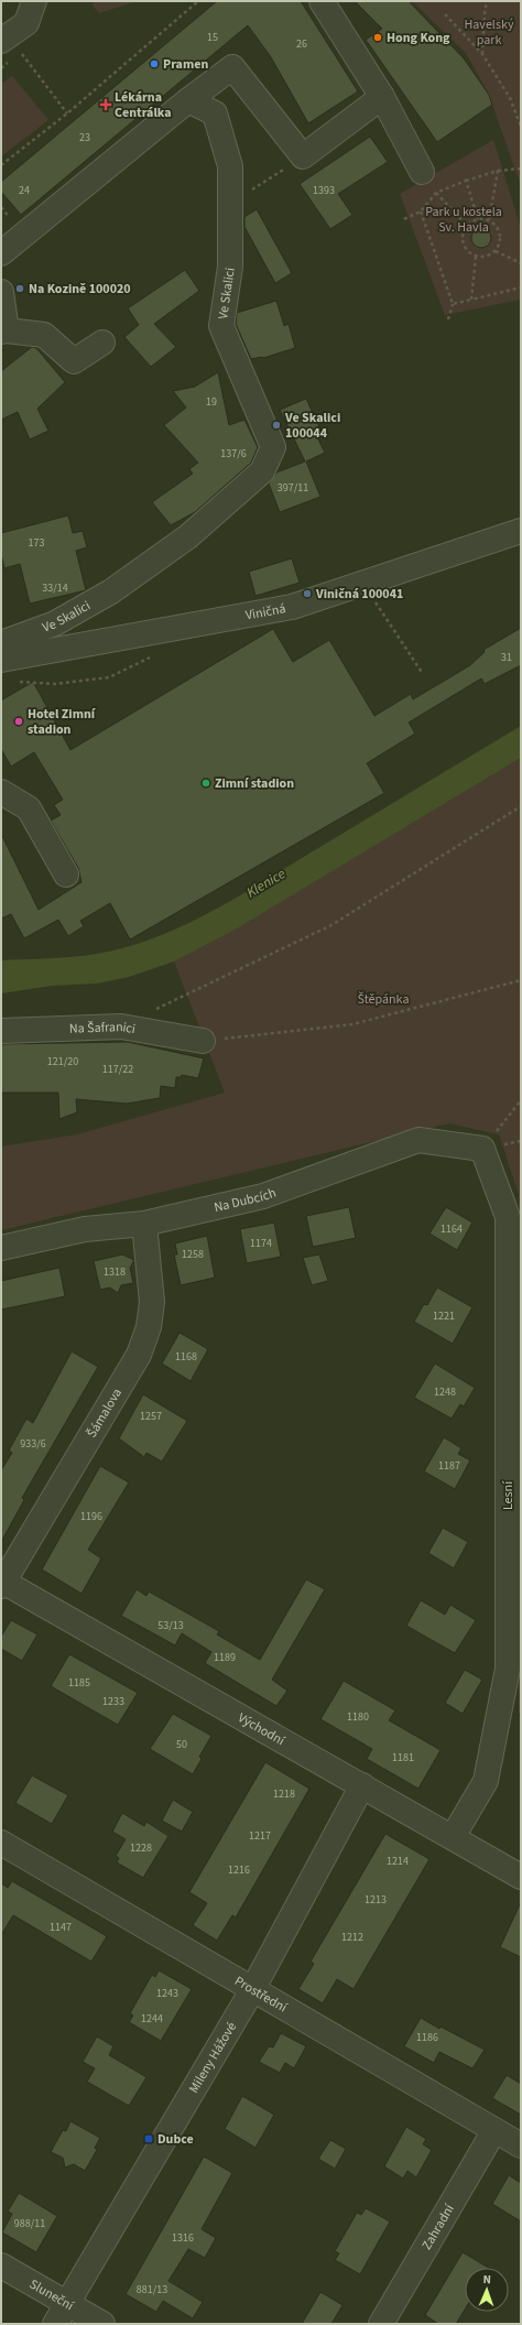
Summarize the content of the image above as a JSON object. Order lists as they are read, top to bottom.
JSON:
{
  "streets": {
    "street": [
      "Ve Skalici",
      "Viničná",
      "Na Šafranici",
      "Na Dubcích",
      "Šámalova",
      "Lesní",
      "Východní",
      "Prostřední",
      "Mileny Hážové",
      "Zahradní",
      "Sluneční"
    ]
  },
  "crossings": [
    ["Na Dubcích", "Šámalova"],
    ["Na Dubcích", "Lesní"],
    ["Šámalova", "Východní"],
    ["Lesní", "Východní"],
    ["Východní", "Mileny Hážové"],
    ["Prostřední", "Mileny Hážové"],
    ["Prostřední", "Zahradní"],
    ["Mileny Hážové", "Sluneční"]
  ],
  "water": ["Klenice"],
  "parks": ["Havelský park", "Park u kostela Sv. Havla", "Štěpánka"],
  "places": {
    "other": [
      "Hong Kong",
      "Pramen",
      "Na Kozině 100020",
      "Ve Skalici 100044",
      "Viničná 100041",
      "Hotel Zimní stadion",
      "Zimní stadion"
    ],
    "health": ["Lékárna Centrálka"],
    "transit": ["Dubce"]
  },
  "house_numbers": [
    "15",
    "26",
    "23",
    "24",
    "1393",
    "19",
    "137/6",
    "397/11",
    "173",
    "33/14",
    "31",
    "121/20",
    "117/22",
    "1164",
    "1174",
    "1258",
    "1318",
    "1221",
    "1168",
    "1248",
    "1257",
    "933/6",
    "1187",
    "1196",
    "53/13",
    "1189",
    "1185",
    "1233",
    "1180",
    "50",
    "1181",
    "1218",
    "1217",
    "1228",
    "1214",
    "1216",
    "1213",
    "1147",
    "1212",
    "1243",
    "1244",
    "1186",
    "988/11",
    "1316",
    "881/13"
  ],
  "north": "top"
}
